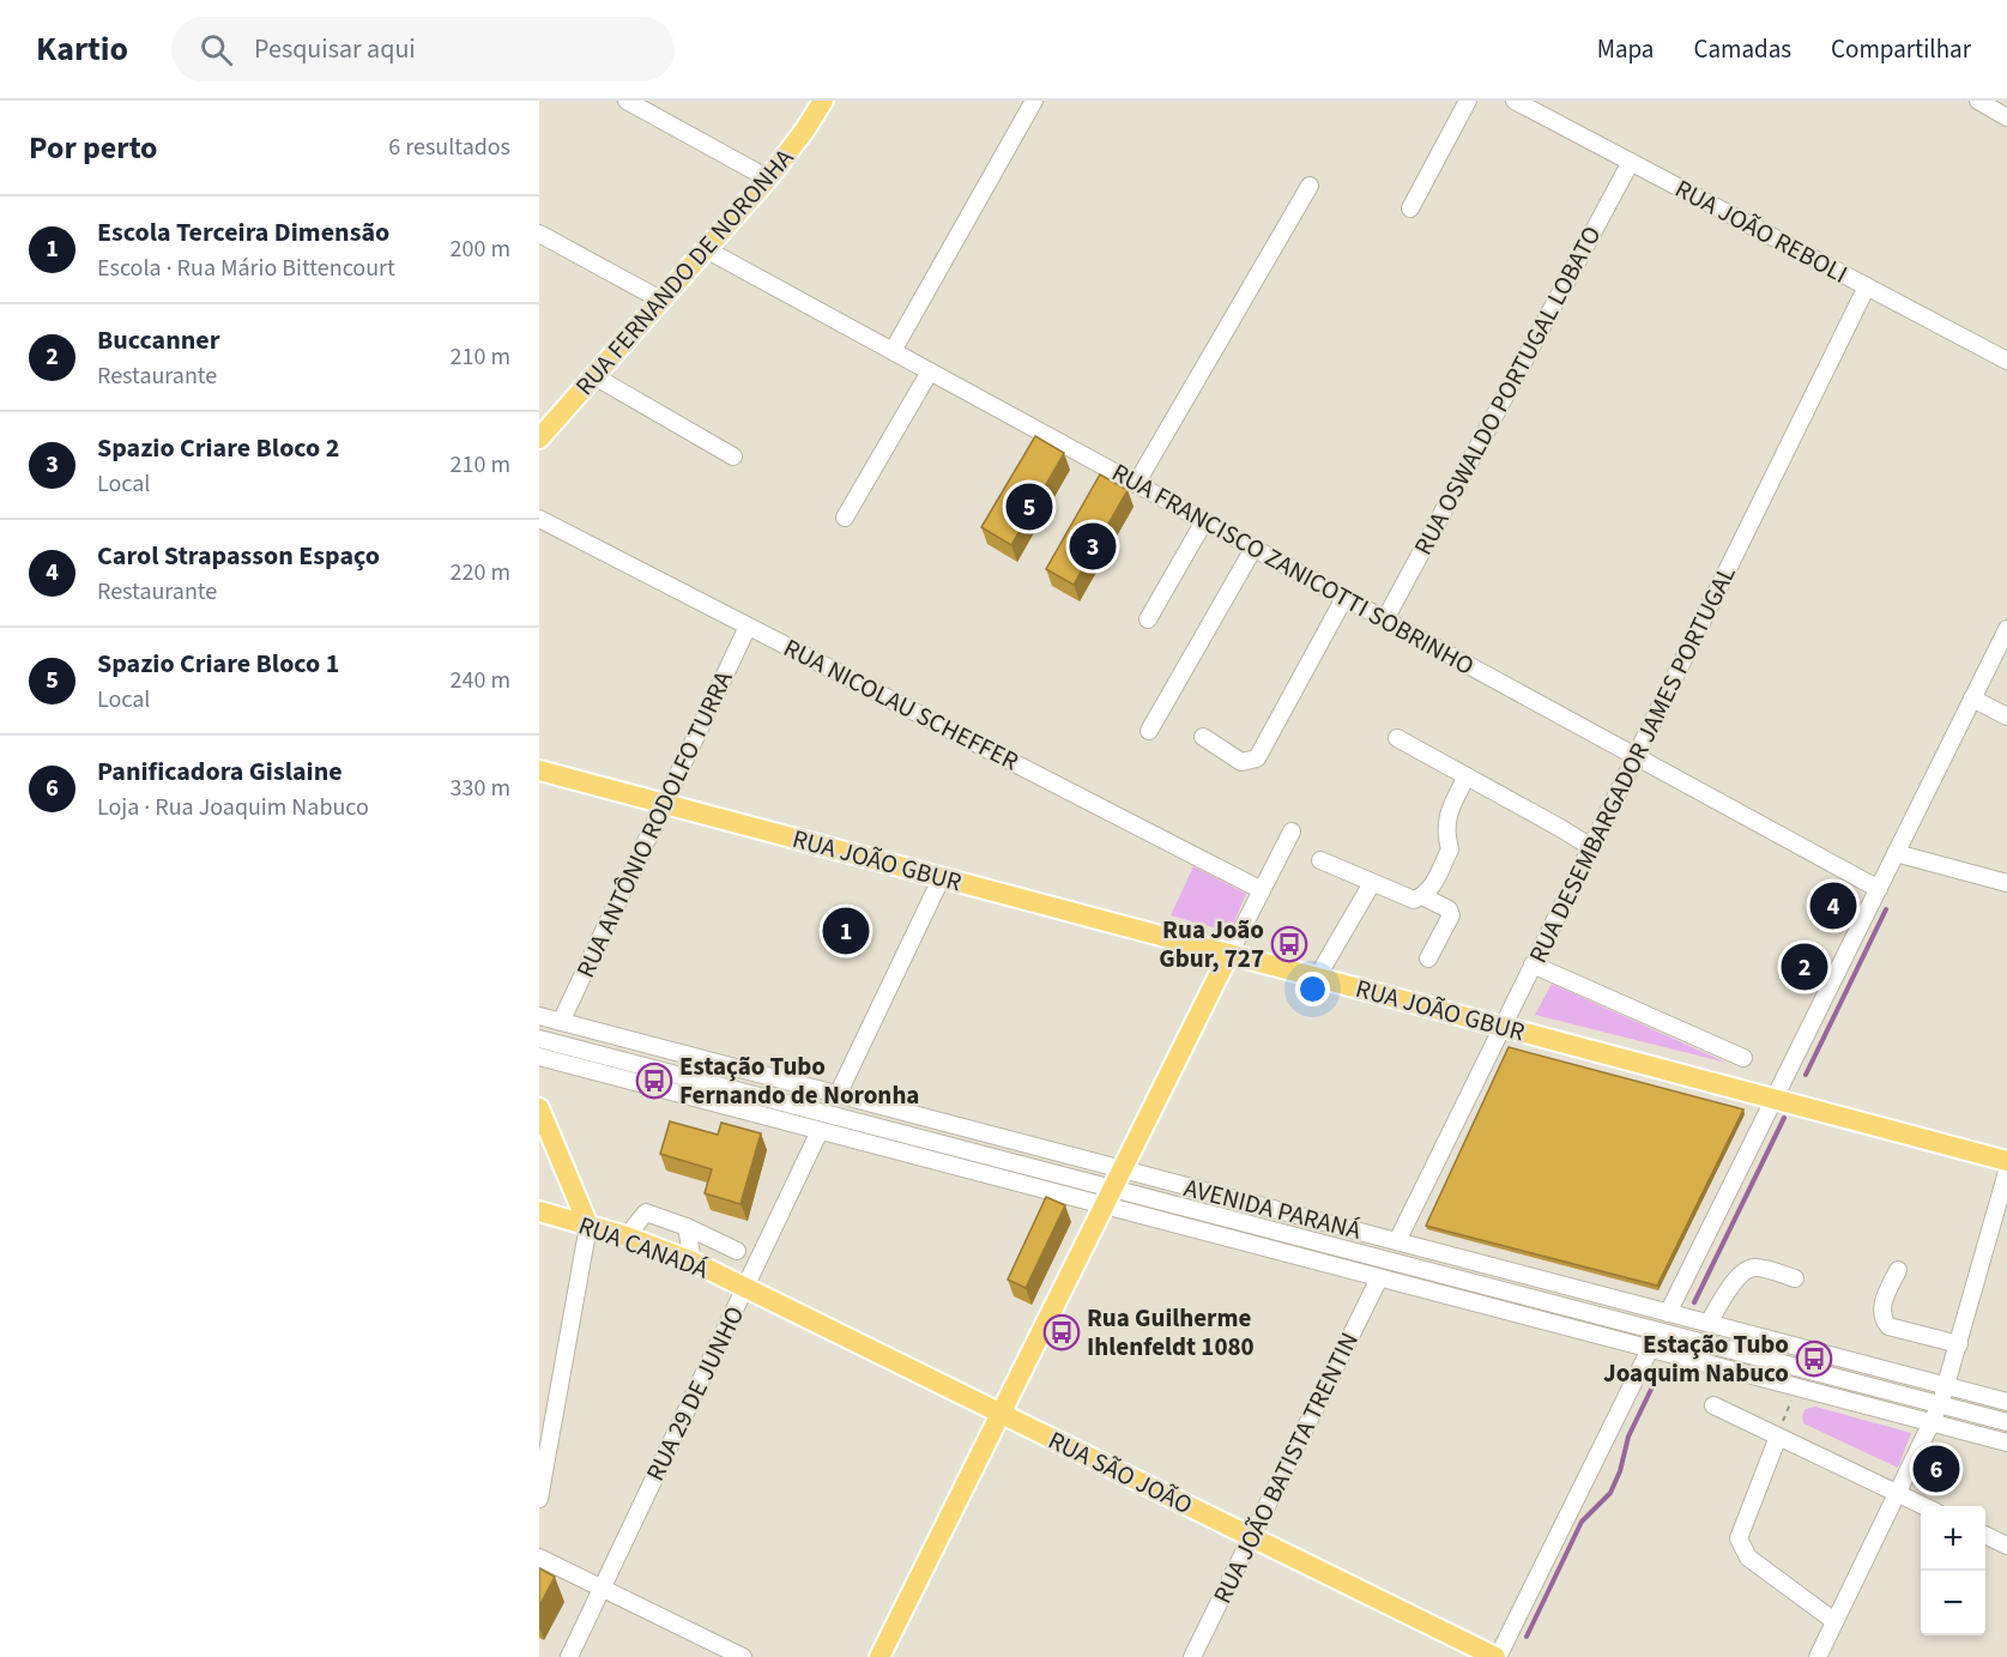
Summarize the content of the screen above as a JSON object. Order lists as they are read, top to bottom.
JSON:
{
  "streets": {
    "main road": [
      "RUA FERNANDO DE NORONHA",
      "RUA JOÃO GBUR",
      "RUA CANADÁ",
      "RUA SÃO JOÃO"
    ],
    "street": [
      "RUA JOÃO REBOLI",
      "RUA OSWALDO PORTUGAL LOBATO",
      "RUA FRANCISCO ZANICOTTI SOBRINHO",
      "RUA NICOLAU SCHEFFER",
      "RUA DESEMBARGADOR JAMES PORTUGAL",
      "RUA ANTÔNIO RODOLFO TURRA",
      "AVENIDA PARANÁ",
      "RUA 29 DE JUNHO",
      "RUA JOÃO BATISTA TRENTIN"
    ]
  },
  "crossings": [
    ["RUA JOÃO REBOLI", "RUA OSWALDO PORTUGAL LOBATO"],
    ["RUA JOÃO REBOLI", "RUA DESEMBARGADOR JAMES PORTUGAL"],
    ["RUA FERNANDO DE NORONHA", "RUA FRANCISCO ZANICOTTI SOBRINHO"],
    ["RUA OSWALDO PORTUGAL LOBATO", "RUA FRANCISCO ZANICOTTI SOBRINHO"],
    ["RUA FRANCISCO ZANICOTTI SOBRINHO", "RUA DESEMBARGADOR JAMES PORTUGAL"],
    ["RUA NICOLAU SCHEFFER", "RUA ANTÔNIO RODOLFO TURRA"],
    ["RUA DESEMBARGADOR JAMES PORTUGAL", "RUA JOÃO GBUR"],
    ["RUA DESEMBARGADOR JAMES PORTUGAL", "AVENIDA PARANÁ"],
    ["RUA ANTÔNIO RODOLFO TURRA", "RUA JOÃO GBUR"],
    ["RUA ANTÔNIO RODOLFO TURRA", "AVENIDA PARANÁ"],
    ["AVENIDA PARANÁ", "RUA 29 DE JUNHO"],
    ["AVENIDA PARANÁ", "RUA JOÃO BATISTA TRENTIN"],
    ["RUA CANADÁ", "RUA 29 DE JUNHO"],
    ["RUA CANADÁ", "RUA SÃO JOÃO"],
    ["RUA 29 DE JUNHO", "RUA SÃO JOÃO"],
    ["RUA JOÃO BATISTA TRENTIN", "RUA SÃO JOÃO"]
  ],
  "places": {
    "bus stop": [
      "Rua João Gbur, 727",
      "Estação Tubo Fernando de Noronha",
      "Rua Guilherme Ihlenfeldt 1080",
      "Estação Tubo Joaquim Nabuco"
    ]
  },
  "page": {
    "header": "Kartio",
    "search": "Pesquisar aqui",
    "nav": ["Mapa", "Camadas", "Compartilhar"],
    "heading": ["Por perto", "6 resultados"],
    "list": [
      {
        "mark": "1",
        "name": "Escola Terceira Dimensão",
        "note": "Escola · Rua Mário Bittencourt",
        "value": "200 m"
      },
      {
        "mark": "2",
        "name": "Buccanner",
        "note": "Restaurante",
        "value": "210 m"
      },
      {
        "mark": "3",
        "name": "Spazio Criare Bloco 2",
        "note": "Local",
        "value": "210 m"
      },
      {
        "mark": "4",
        "name": "Carol Strapasson Espaço",
        "note": "Restaurante",
        "value": "220 m"
      },
      {
        "mark": "5",
        "name": "Spazio Criare Bloco 1",
        "note": "Local",
        "value": "240 m"
      },
      {
        "mark": "6",
        "name": "Panificadora Gislaine",
        "note": "Loja · Rua Joaquim Nabuco",
        "value": "330 m"
      }
    ],
    "pins": [
      "5",
      "3",
      "4",
      "1",
      "2",
      "6"
    ],
    "map_buttons": ["+", "−"]
  }
}
